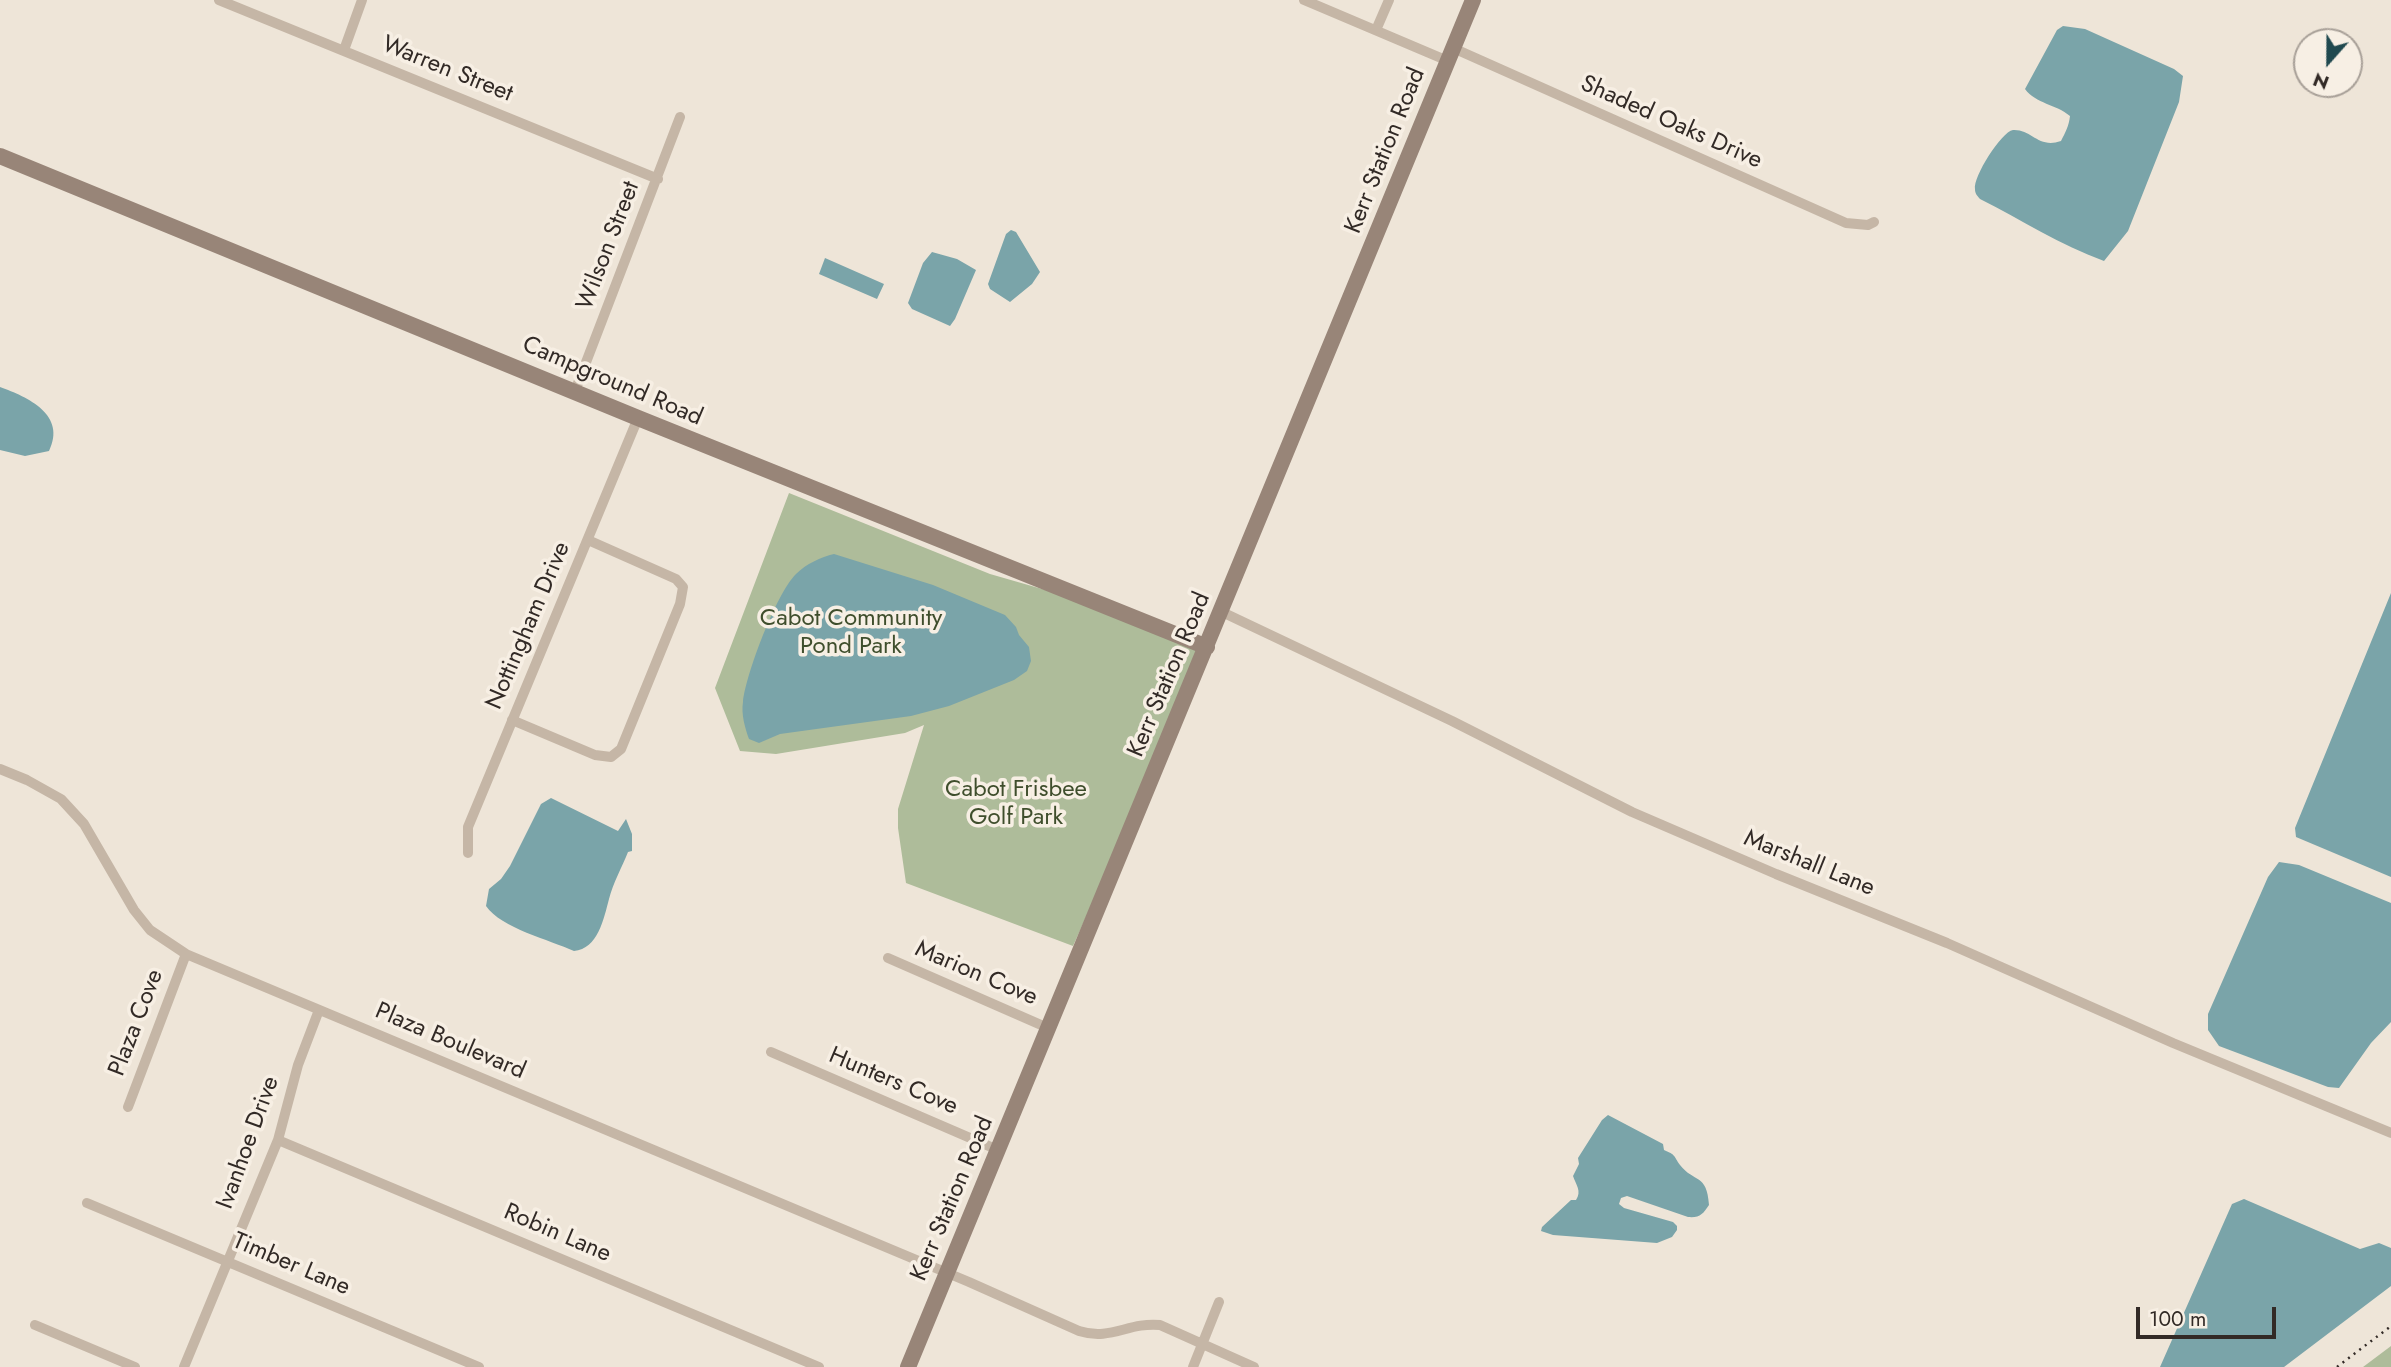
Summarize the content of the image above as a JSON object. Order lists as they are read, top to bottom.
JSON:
{
  "streets": {
    "street": [
      "Warren Street",
      "Shaded Oaks Drive",
      "Kerr Station Road",
      "Wilson Street",
      "Campground Road",
      "Nottingham Drive",
      "Marshall Lane",
      "Marion Cove",
      "Plaza Cove",
      "Plaza Boulevard",
      "Hunters Cove",
      "Ivanhoe Drive",
      "Robin Lane",
      "Timber Lane"
    ]
  },
  "crossings": [
    ["Warren Street", "Wilson Street"],
    ["Shaded Oaks Drive", "Kerr Station Road"],
    ["Kerr Station Road", "Campground Road"],
    ["Kerr Station Road", "Marshall Lane"],
    ["Kerr Station Road", "Marion Cove"],
    ["Kerr Station Road", "Plaza Boulevard"],
    ["Kerr Station Road", "Hunters Cove"],
    ["Wilson Street", "Campground Road"],
    ["Campground Road", "Nottingham Drive"],
    ["Plaza Cove", "Plaza Boulevard"],
    ["Plaza Boulevard", "Ivanhoe Drive"],
    ["Ivanhoe Drive", "Robin Lane"],
    ["Ivanhoe Drive", "Timber Lane"]
  ],
  "parks": ["Cabot Community Pond Park", "Cabot Frisbee Golf Park"],
  "scale_bar": "100 m",
  "north": "bottom"
}
